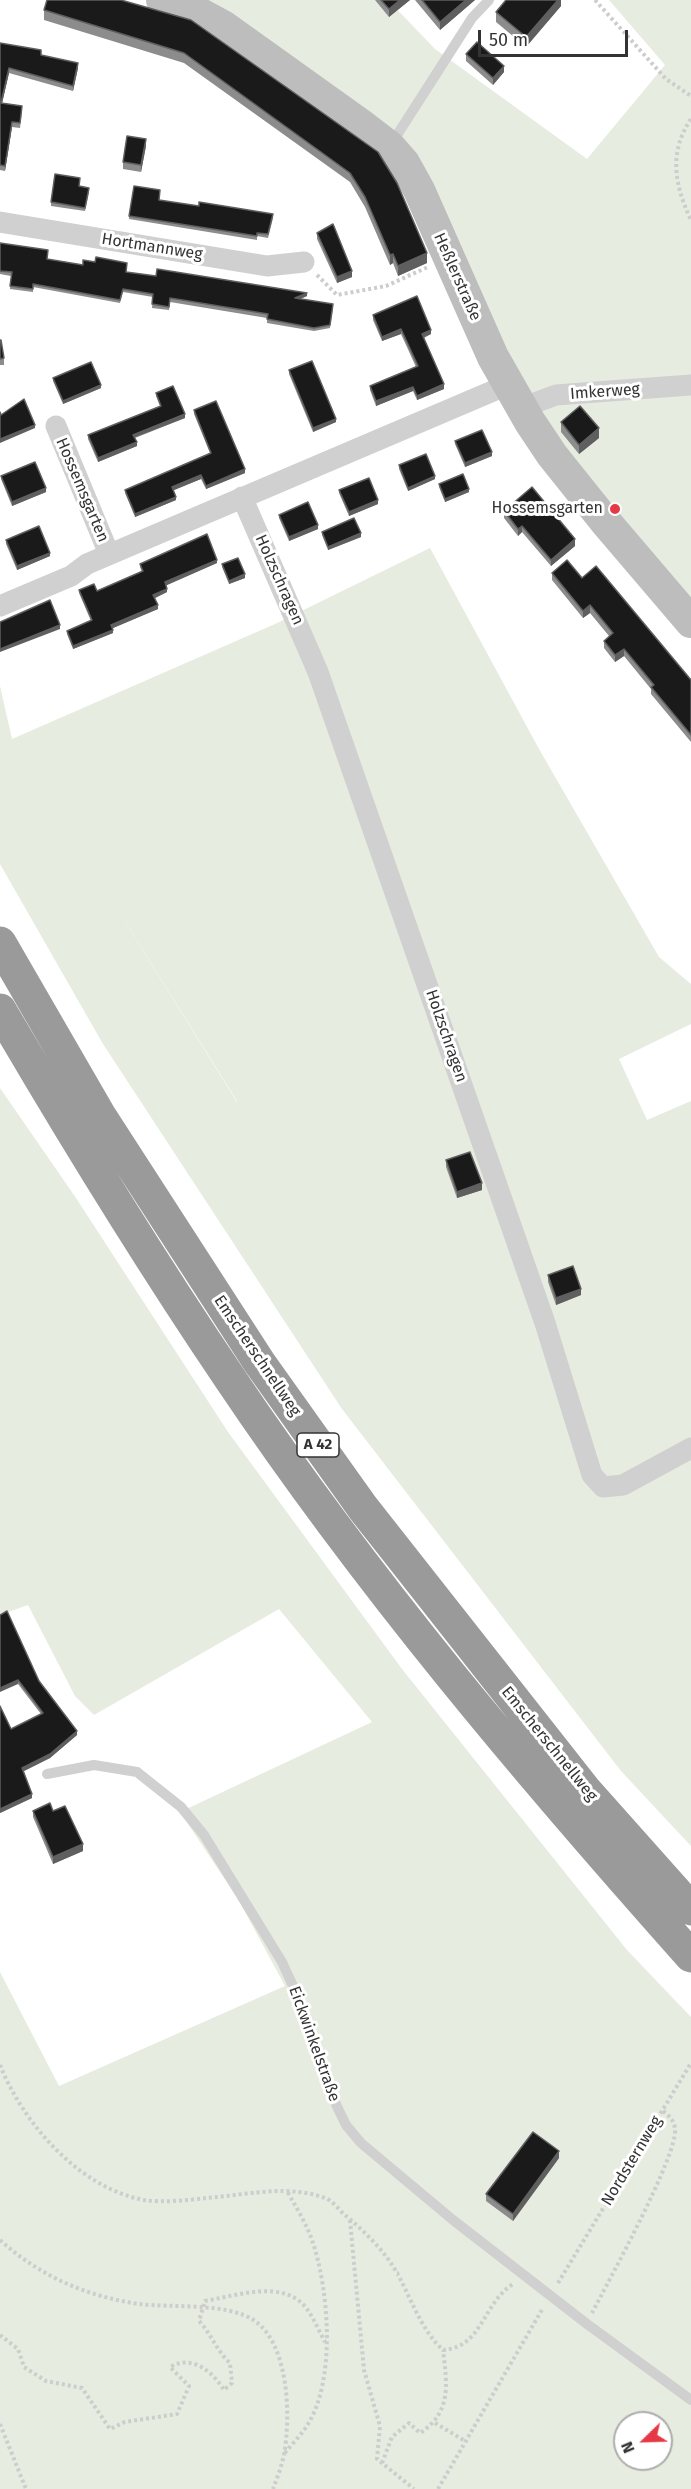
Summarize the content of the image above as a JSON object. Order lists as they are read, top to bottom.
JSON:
{
  "streets": {
    "highway": ["Emscherschnellweg", "A 42"],
    "street": [
      "Hortmannweg",
      "Heßlerstraße",
      "Imkerweg",
      "Hossemsgarten",
      "Holzschragen"
    ],
    "lane": ["Eickwinkelstraße"],
    "path": ["Nordsternweg"]
  },
  "crossings": [
    ["Heßlerstraße", "Imkerweg"],
    ["Heßlerstraße", "Hossemsgarten"],
    ["Imkerweg", "Hossemsgarten"],
    ["Hossemsgarten", "Holzschragen"]
  ],
  "places": ["Hossemsgarten"],
  "scale_bar": "50 m",
  "north": "bottom left"
}
